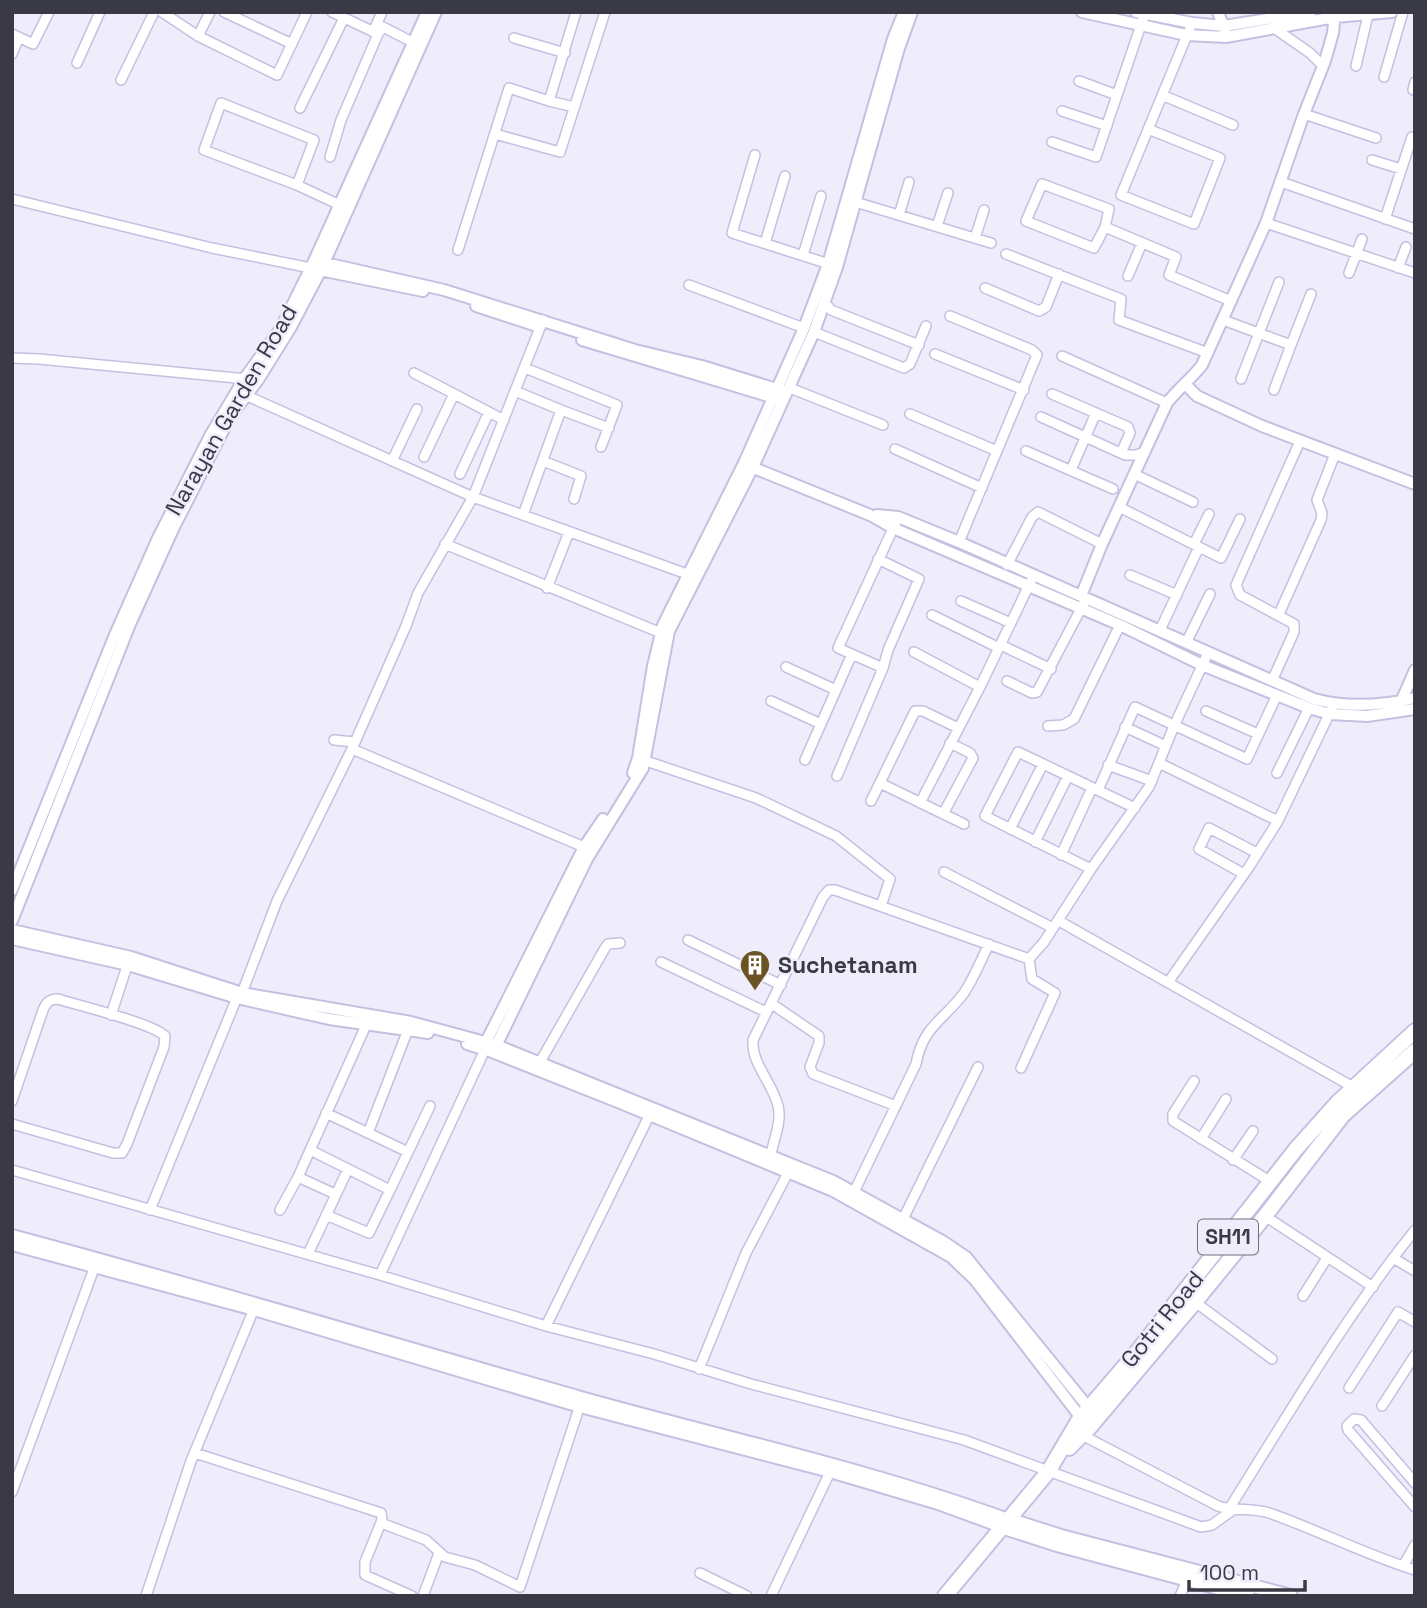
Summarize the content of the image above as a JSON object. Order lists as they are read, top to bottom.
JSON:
{
  "streets": {
    "main road": ["SH11", "Gotri Road"],
    "street": ["Narayan Garden Road"]
  },
  "crossings": [
    ["SH11", "Gotri Road"]
  ],
  "places": {
    "building": ["Suchetanam"]
  },
  "scale_bar": "100 m"
}
